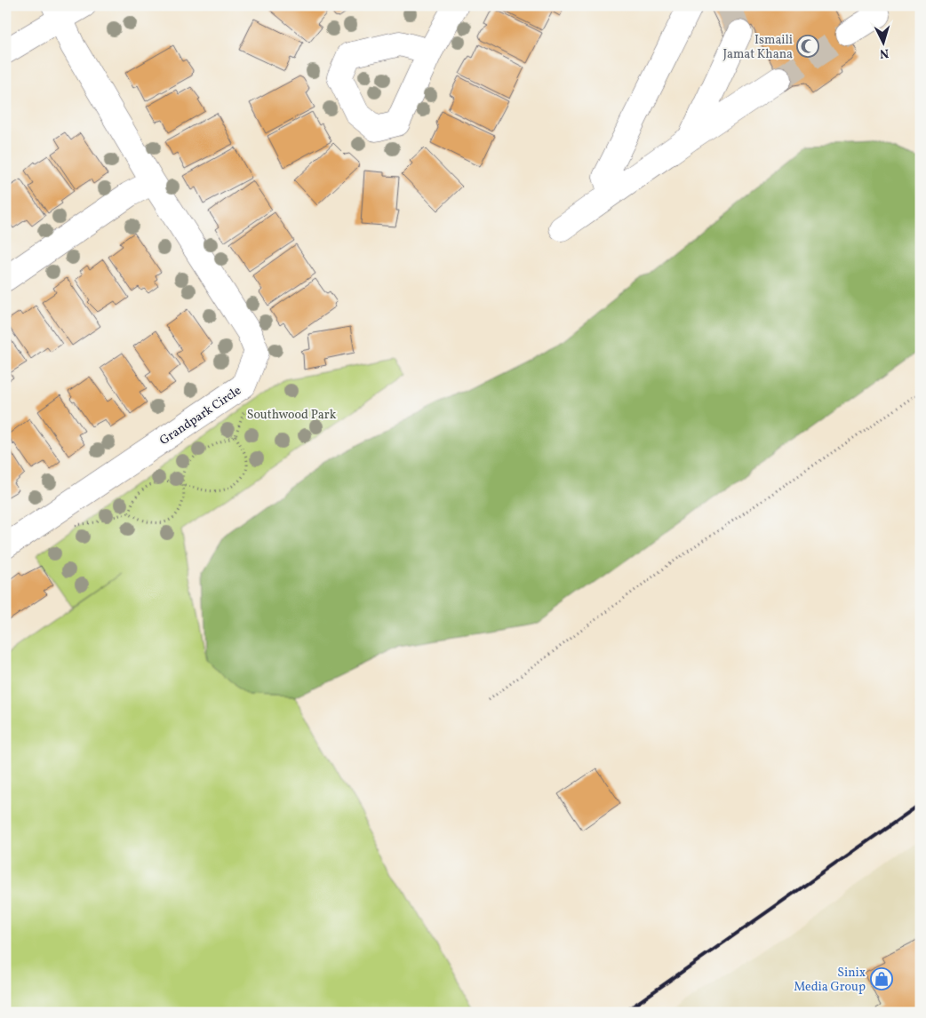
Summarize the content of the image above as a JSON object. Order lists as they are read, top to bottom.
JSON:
{
  "streets": {
    "street": ["Grandpark Circle"]
  },
  "parks": ["Southwood Park"],
  "places": {
    "mosque": ["Ismaili Jamat Khana"],
    "shop": ["Sinix Media Group"]
  },
  "north": "bottom"
}
